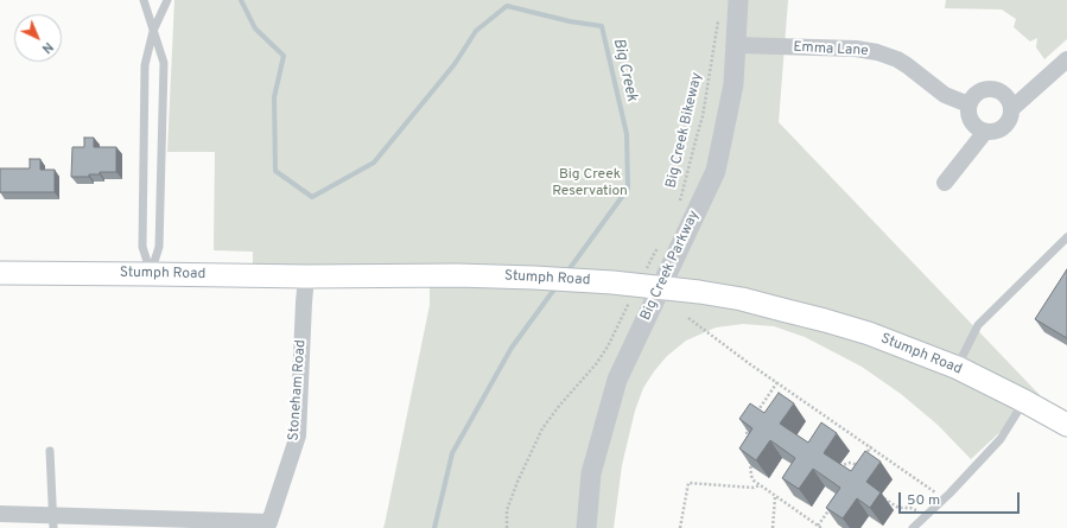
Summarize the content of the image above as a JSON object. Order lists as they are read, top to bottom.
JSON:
{
  "streets": {
    "main road": ["Stumph Road"],
    "street": ["Emma Lane", "Big Creek Parkway", "Stoneham Road"],
    "path": ["Big Creek Bikeway"]
  },
  "crossings": [
    ["Emma Lane", "Big Creek Parkway"],
    ["Big Creek Parkway", "Stumph Road"],
    ["Stumph Road", "Stoneham Road"]
  ],
  "water": ["Big Creek"],
  "parks": ["Big Creek Reservation"],
  "scale_bar": "50 m",
  "north": "bottom right"
}
